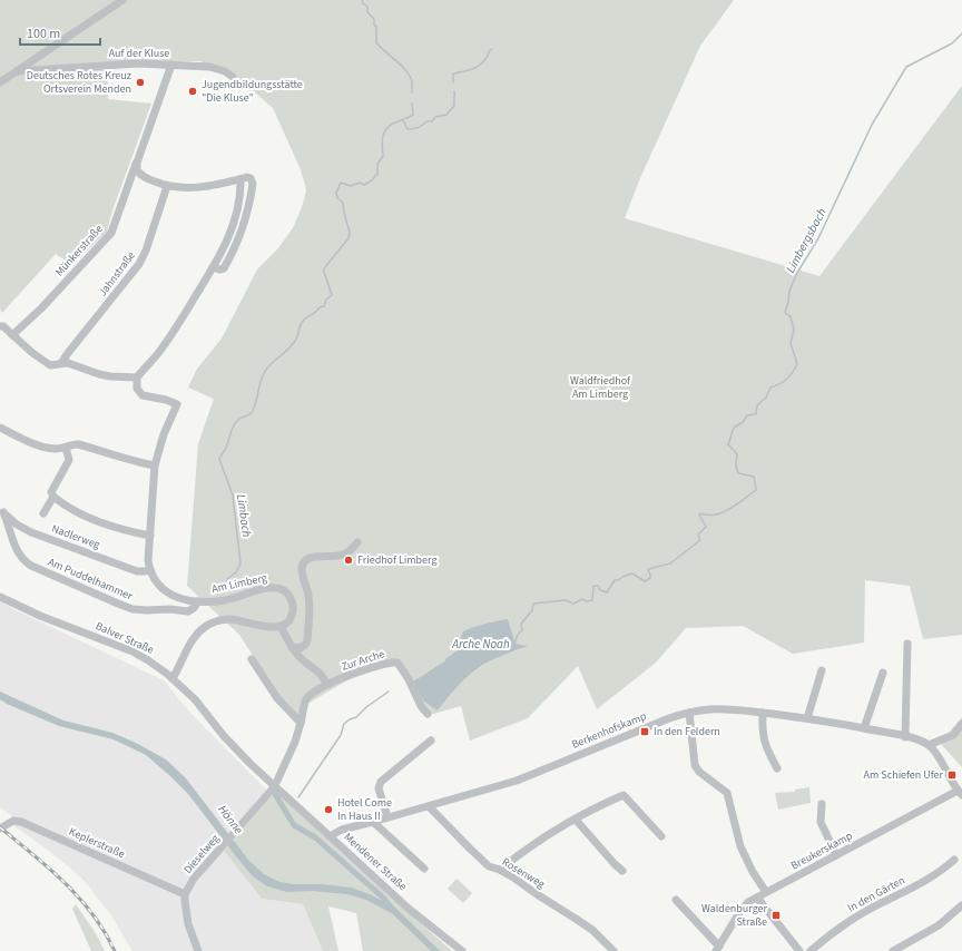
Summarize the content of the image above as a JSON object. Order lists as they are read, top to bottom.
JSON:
{
  "streets": {
    "street": [
      "Auf der Kluse",
      "Münkerstraße",
      "Jahnstraße",
      "Nadlerweg",
      "Am Puddelhammer",
      "Am Limberg",
      "Balver Straße",
      "Zur Arche",
      "Berkenhofskamp",
      "Keplerstraße",
      "Breukerskamp",
      "Dieselweg",
      "Mendener Straße",
      "Rosenweg",
      "In den Gärten"
    ]
  },
  "crossings": [
    ["Auf der Kluse", "Münkerstraße"],
    ["Nadlerweg", "Am Puddelhammer"],
    ["Nadlerweg", "Am Limberg"],
    ["Am Puddelhammer", "Am Limberg"],
    ["Balver Straße", "Dieselweg"],
    ["Balver Straße", "Mendener Straße"],
    ["Zur Arche", "Dieselweg"],
    ["Berkenhofskamp", "Mendener Straße"],
    ["Berkenhofskamp", "Rosenweg"],
    ["Keplerstraße", "Dieselweg"],
    ["Dieselweg", "Mendener Straße"]
  ],
  "water": [
    "Limbergsbach",
    "Limbach",
    "Arche Noah",
    "Hönne"
  ],
  "parks": ["Waldfriedhof Am Limberg"],
  "places": {
    "other": [
      "Deutsches Rotes Kreuz Ortsverein Menden",
      "Jugendbildungsstätte \"Die Kluse\"",
      "Friedhof Limberg",
      "Hotel Come In Haus II"
    ],
    "transit": ["In den Feldern", "Am Schiefen Ufer", "Waldenburger Straße"]
  },
  "scale_bar": "100 m"
}
